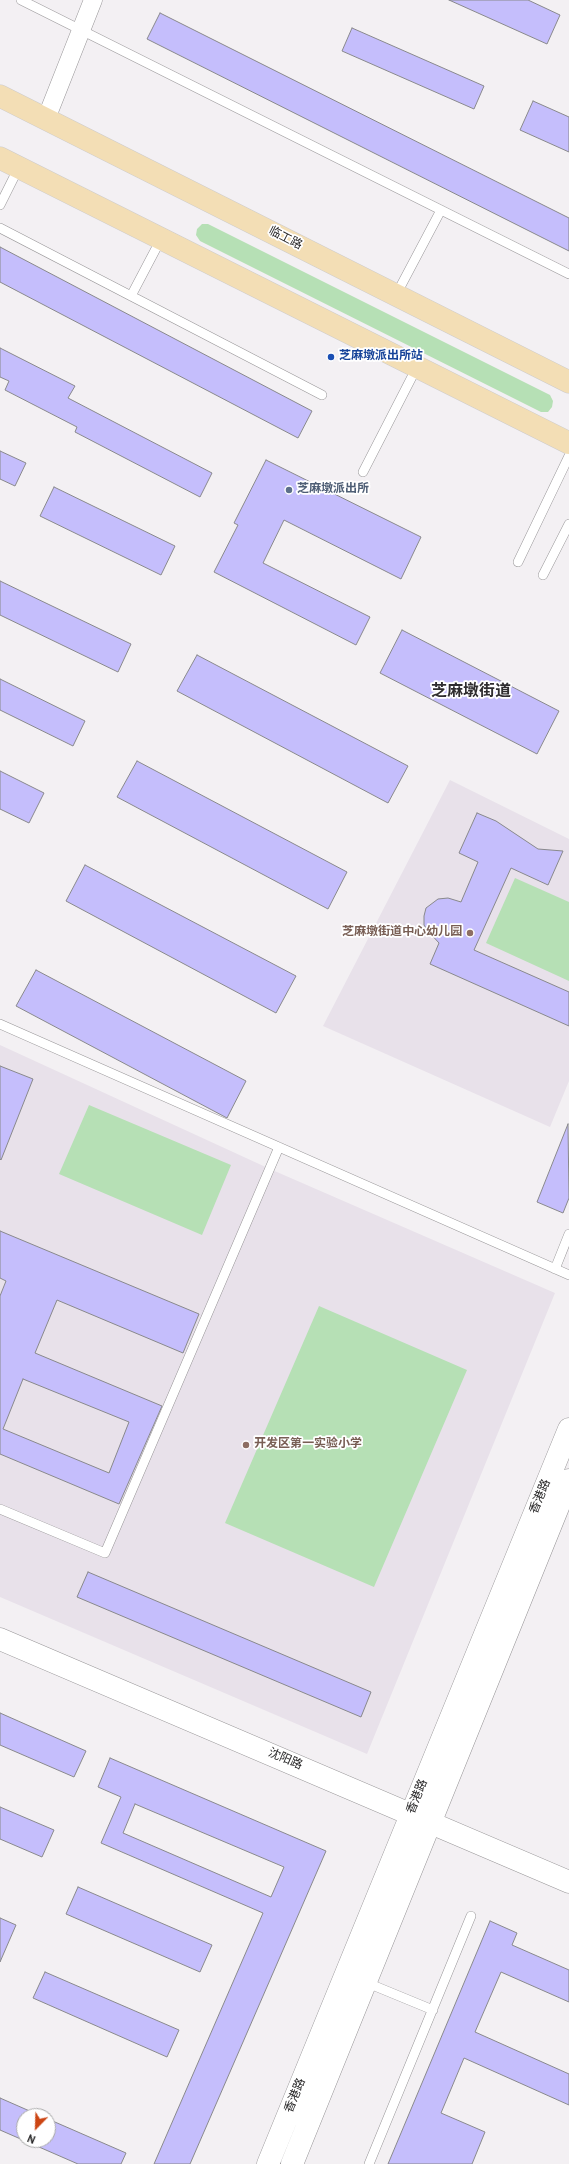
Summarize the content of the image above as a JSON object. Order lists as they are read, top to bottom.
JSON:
{
  "streets": {
    "main road": ["临工路", "香港路", "沈阳路"]
  },
  "crossings": [
    ["香港路", "沈阳路"]
  ],
  "districts": ["芝麻墩街道"],
  "places": [
    "芝麻墩派出所站",
    "芝麻墩派出所",
    "芝麻墩街道中心幼儿园",
    "开发区第一实验小学"
  ],
  "north": "bottom left"
}
